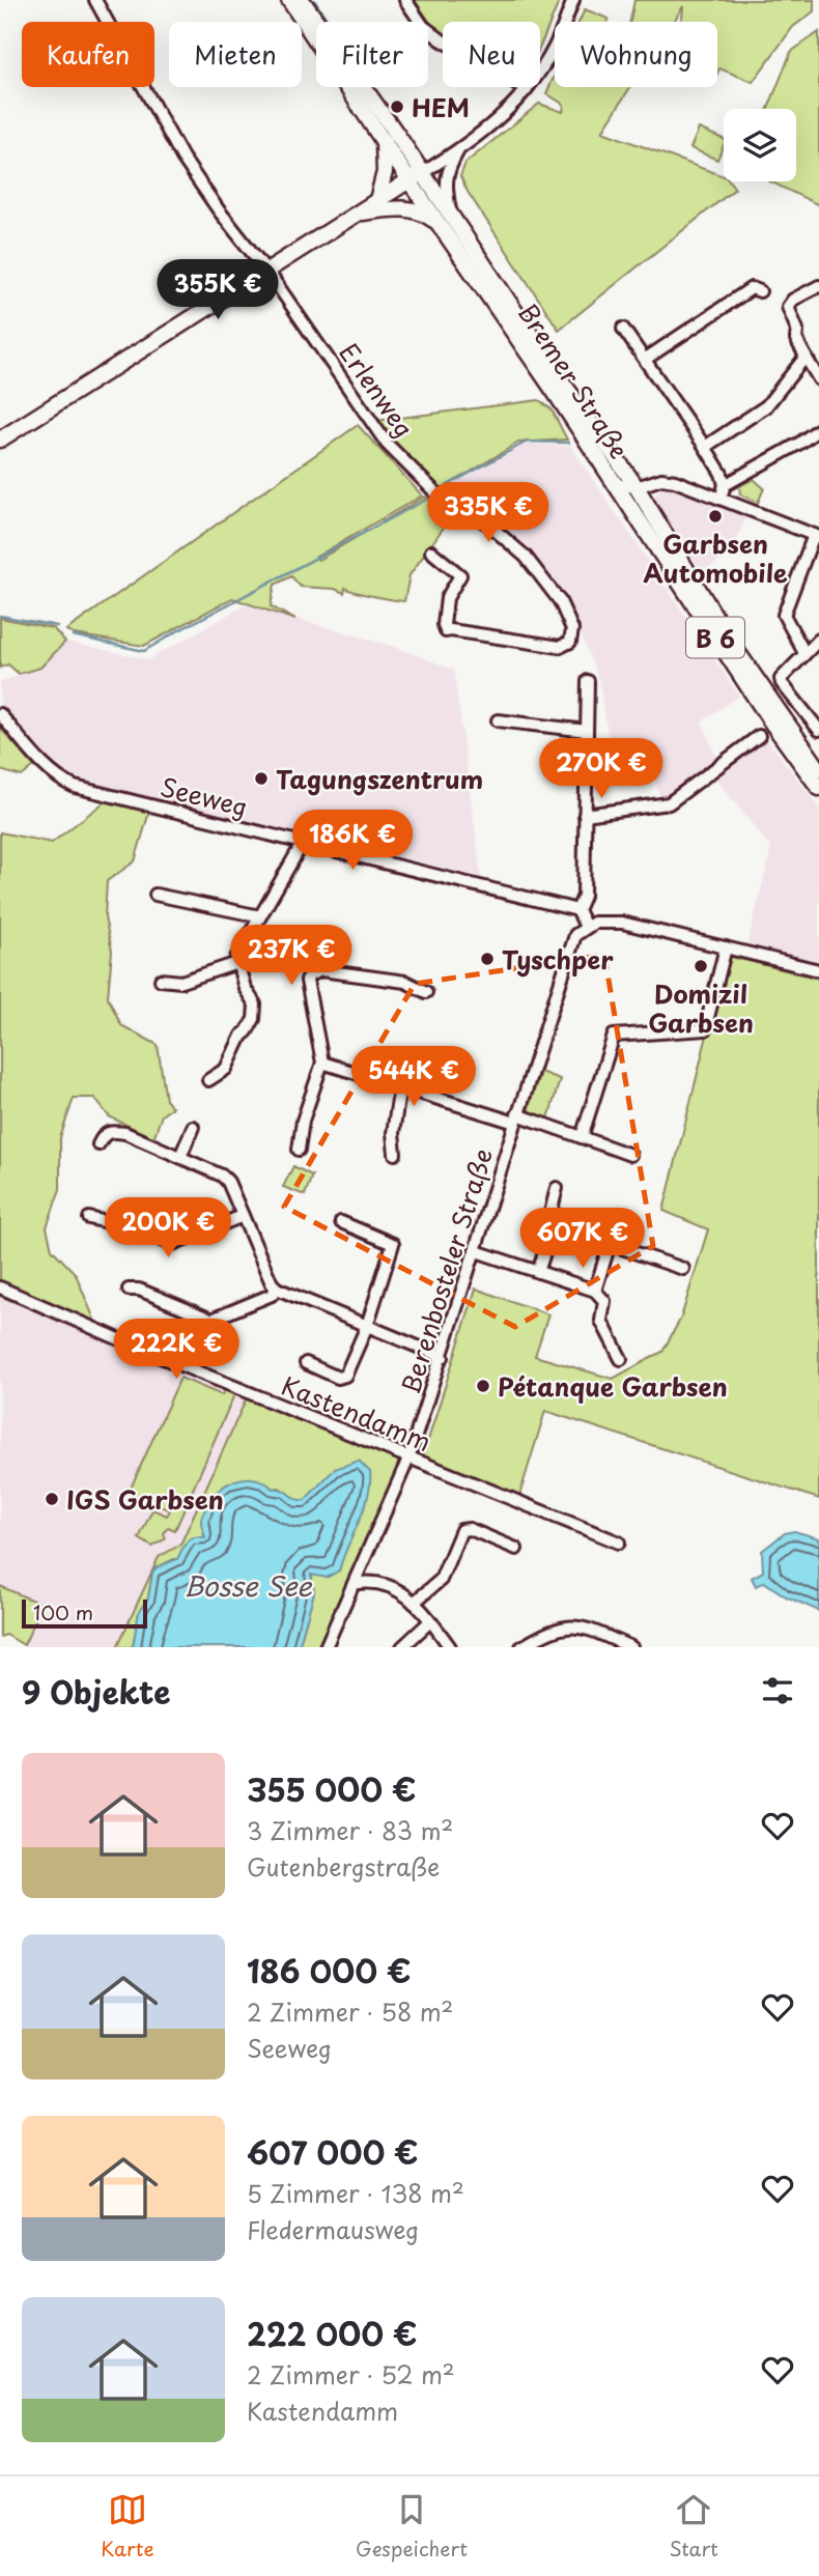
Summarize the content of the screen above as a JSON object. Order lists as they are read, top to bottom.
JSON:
{
  "streets": {
    "main road": ["Bremer Straße", "B 6"],
    "street": [
      "Erlenweg",
      "Seeweg",
      "Berenbosteler Straße",
      "Kastendamm"
    ]
  },
  "crossings": [
    ["Berenbosteler Straße", "Kastendamm"]
  ],
  "water": ["Bosse See"],
  "places": [
    "HEM",
    "Garbsen Automobile",
    "Tagungszentrum",
    "Tyschper",
    "Domizil Garbsen",
    "Pétanque Garbsen",
    "IGS Garbsen"
  ],
  "scale_bar": "100 m",
  "page": {
    "chip": [
      "Kaufen",
      "Mieten",
      "Filter",
      "Neu",
      "Wohnung"
    ],
    "price": [
      "355K €",
      "335K €",
      "270K €",
      "186K €",
      "237K €",
      "544K €",
      "200K €",
      "607K €",
      "222K €"
    ],
    "scale": "100 m",
    "heading": "9 Objekte",
    "list": [
      {
        "name": "355 000 €",
        "note": "3 Zimmer · 83 m² · Gutenbergstraße"
      },
      {
        "name": "186 000 €",
        "note": "2 Zimmer · 58 m² · Seeweg"
      },
      {
        "name": "607 000 €",
        "note": "5 Zimmer · 138 m² · Fledermausweg"
      },
      {
        "name": "222 000 €",
        "note": "2 Zimmer · 52 m² · Kastendamm"
      }
    ],
    "tabs": ["Karte", "Gespeichert", "Start"]
  }
}
